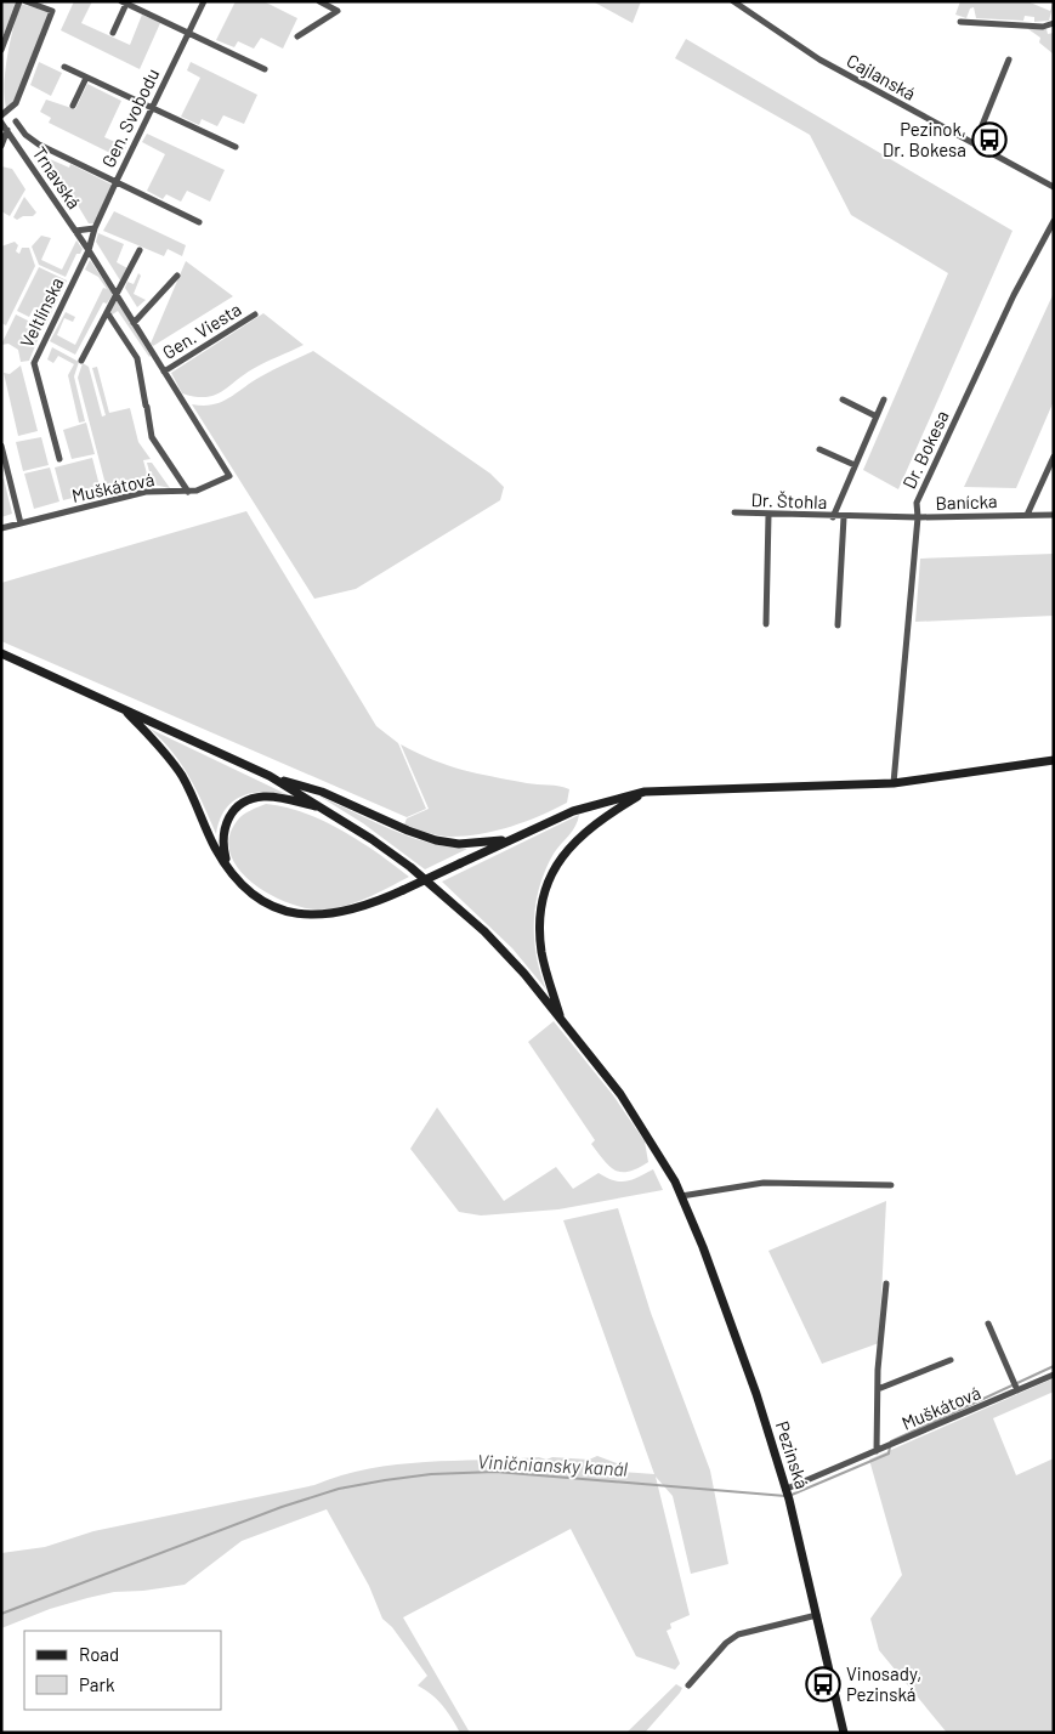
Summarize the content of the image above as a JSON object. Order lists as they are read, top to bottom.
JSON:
{
  "streets": {
    "main road": ["Pezinská"],
    "street": [
      "Cajlanská",
      "Gen. Svobodu",
      "Trnavská",
      "Veltlínska",
      "Gen. Viesta",
      "Dr. Bokesa",
      "Muškátová",
      "Dr. Štohla",
      "Banícka"
    ]
  },
  "crossings": [
    ["Gen. Svobodu", "Trnavská"],
    ["Gen. Svobodu", "Veltlínska"],
    ["Trnavská", "Veltlínska"],
    ["Trnavská", "Gen. Viesta"],
    ["Trnavská", "Muškátová"],
    ["Dr. Bokesa", "Banícka"],
    ["Muškátová", "Pezinská"],
    ["Dr. Štohla", "Banícka"]
  ],
  "water": ["Viničniansky kanál"],
  "places": {
    "bus stop": ["Pezinok, Dr. Bokesa", "Vinosady, Pezinská"]
  },
  "legend": ["Road", "Park"]
}
